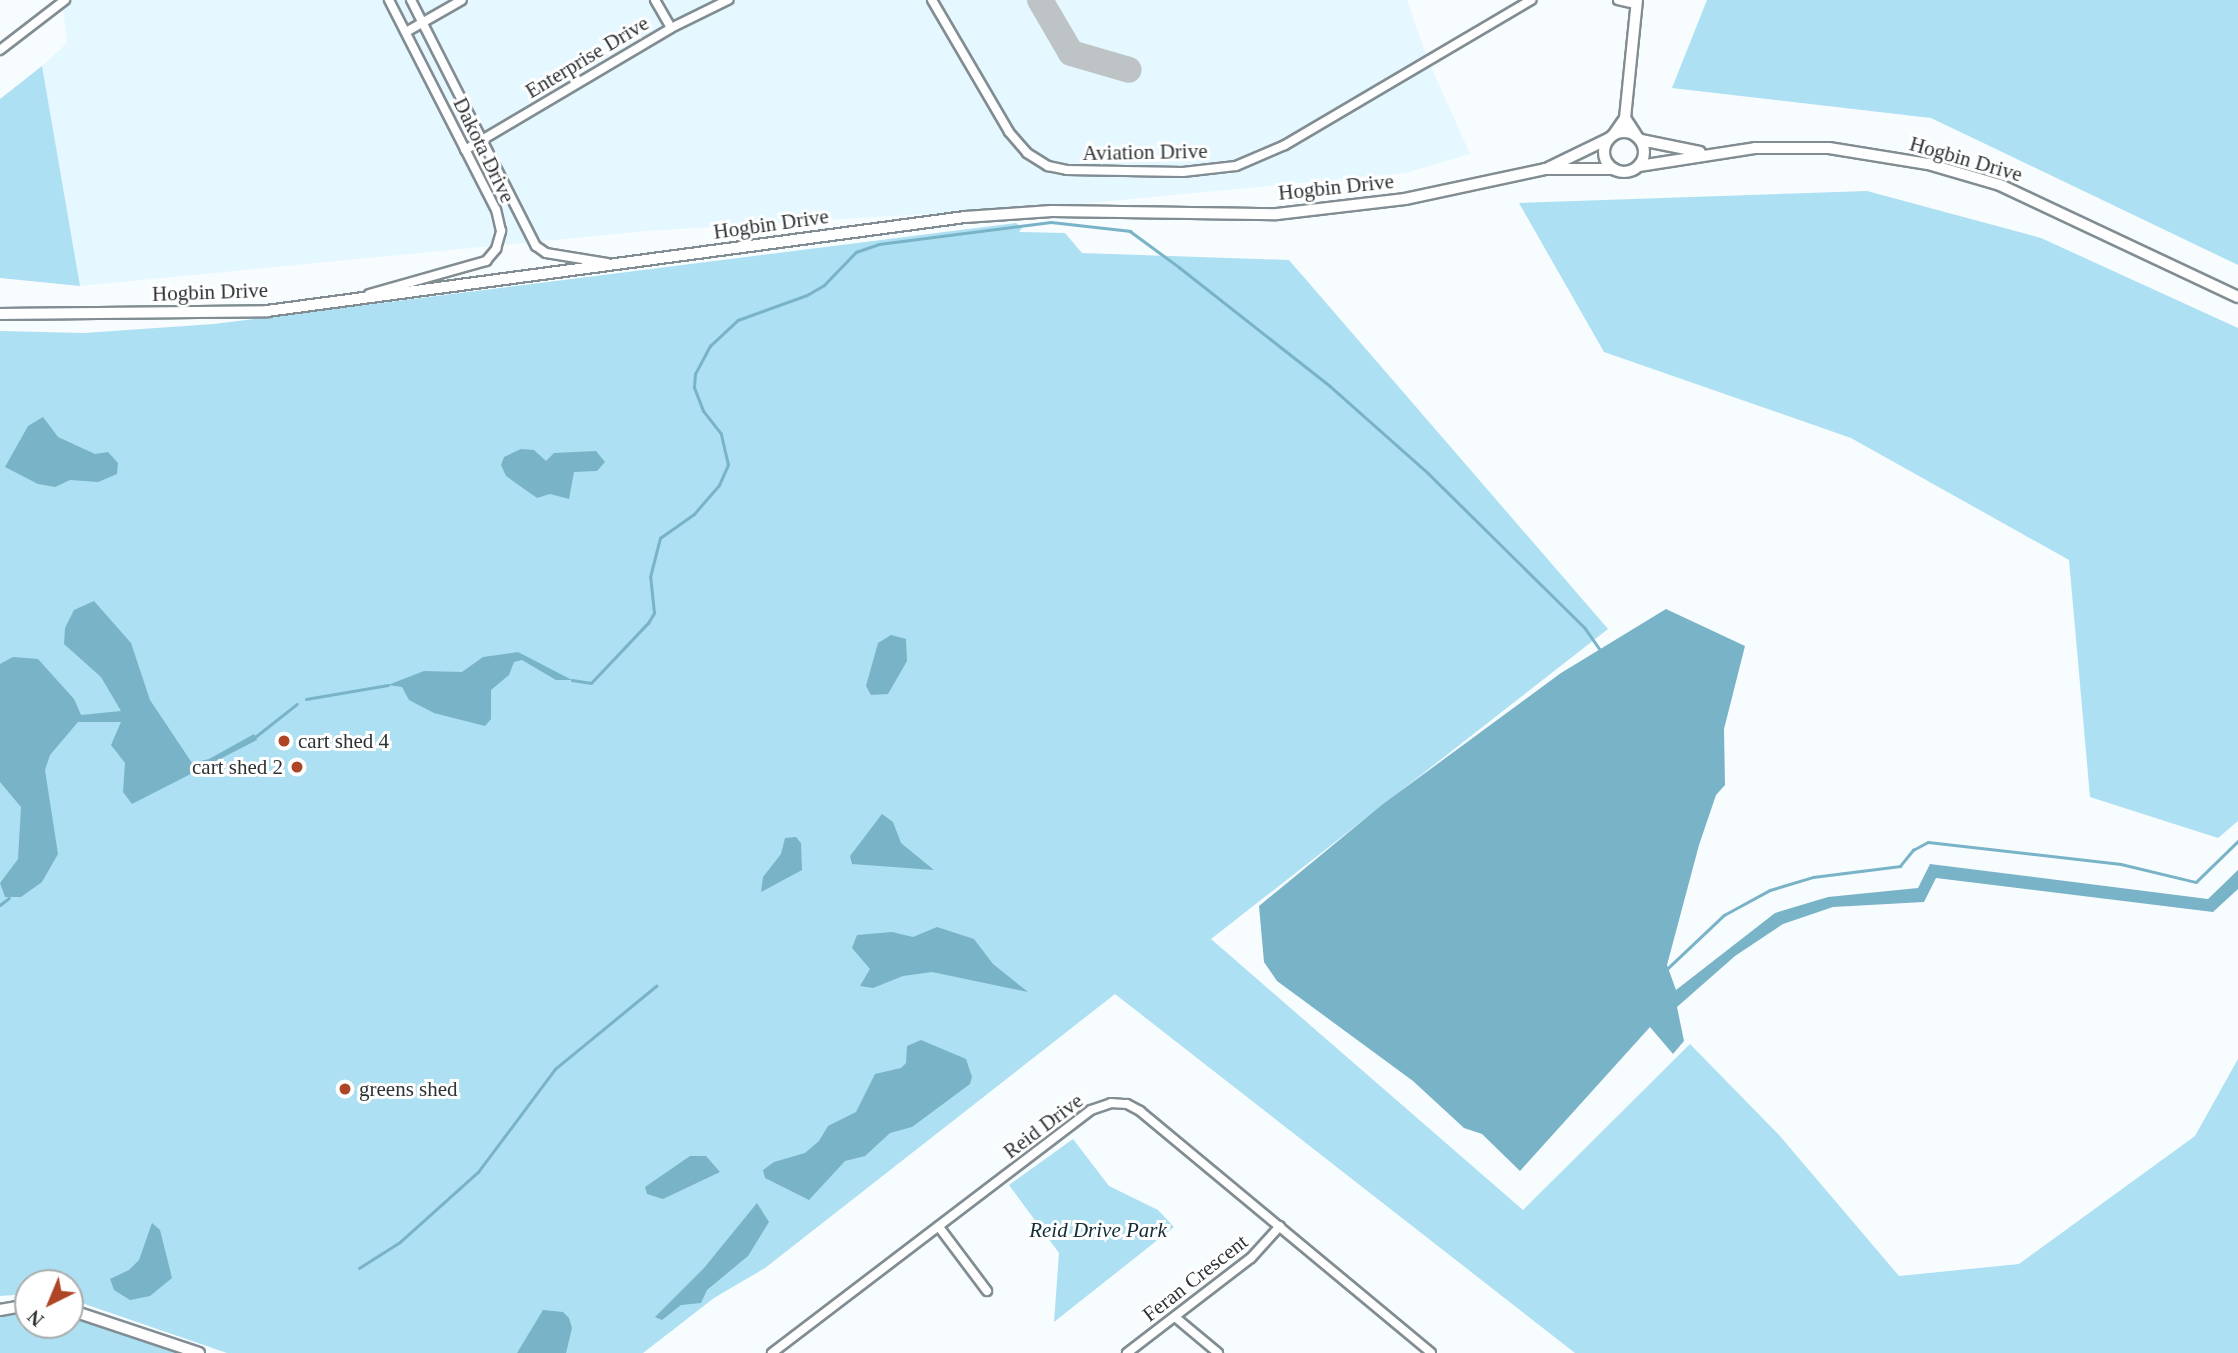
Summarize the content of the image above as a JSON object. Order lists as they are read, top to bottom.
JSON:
{
  "streets": {
    "main road": ["Hogbin Drive"],
    "street": [
      "Enterprise Drive",
      "Dakota Drive",
      "Aviation Drive",
      "Reid Drive",
      "Feran Crescent"
    ]
  },
  "crossings": [
    ["Enterprise Drive", "Dakota Drive"],
    ["Dakota Drive", "Hogbin Drive"],
    ["Reid Drive", "Feran Crescent"]
  ],
  "parks": ["Reid Drive Park"],
  "places": ["cart shed 4", "cart shed 2", "greens shed"],
  "north": "bottom left"
}
